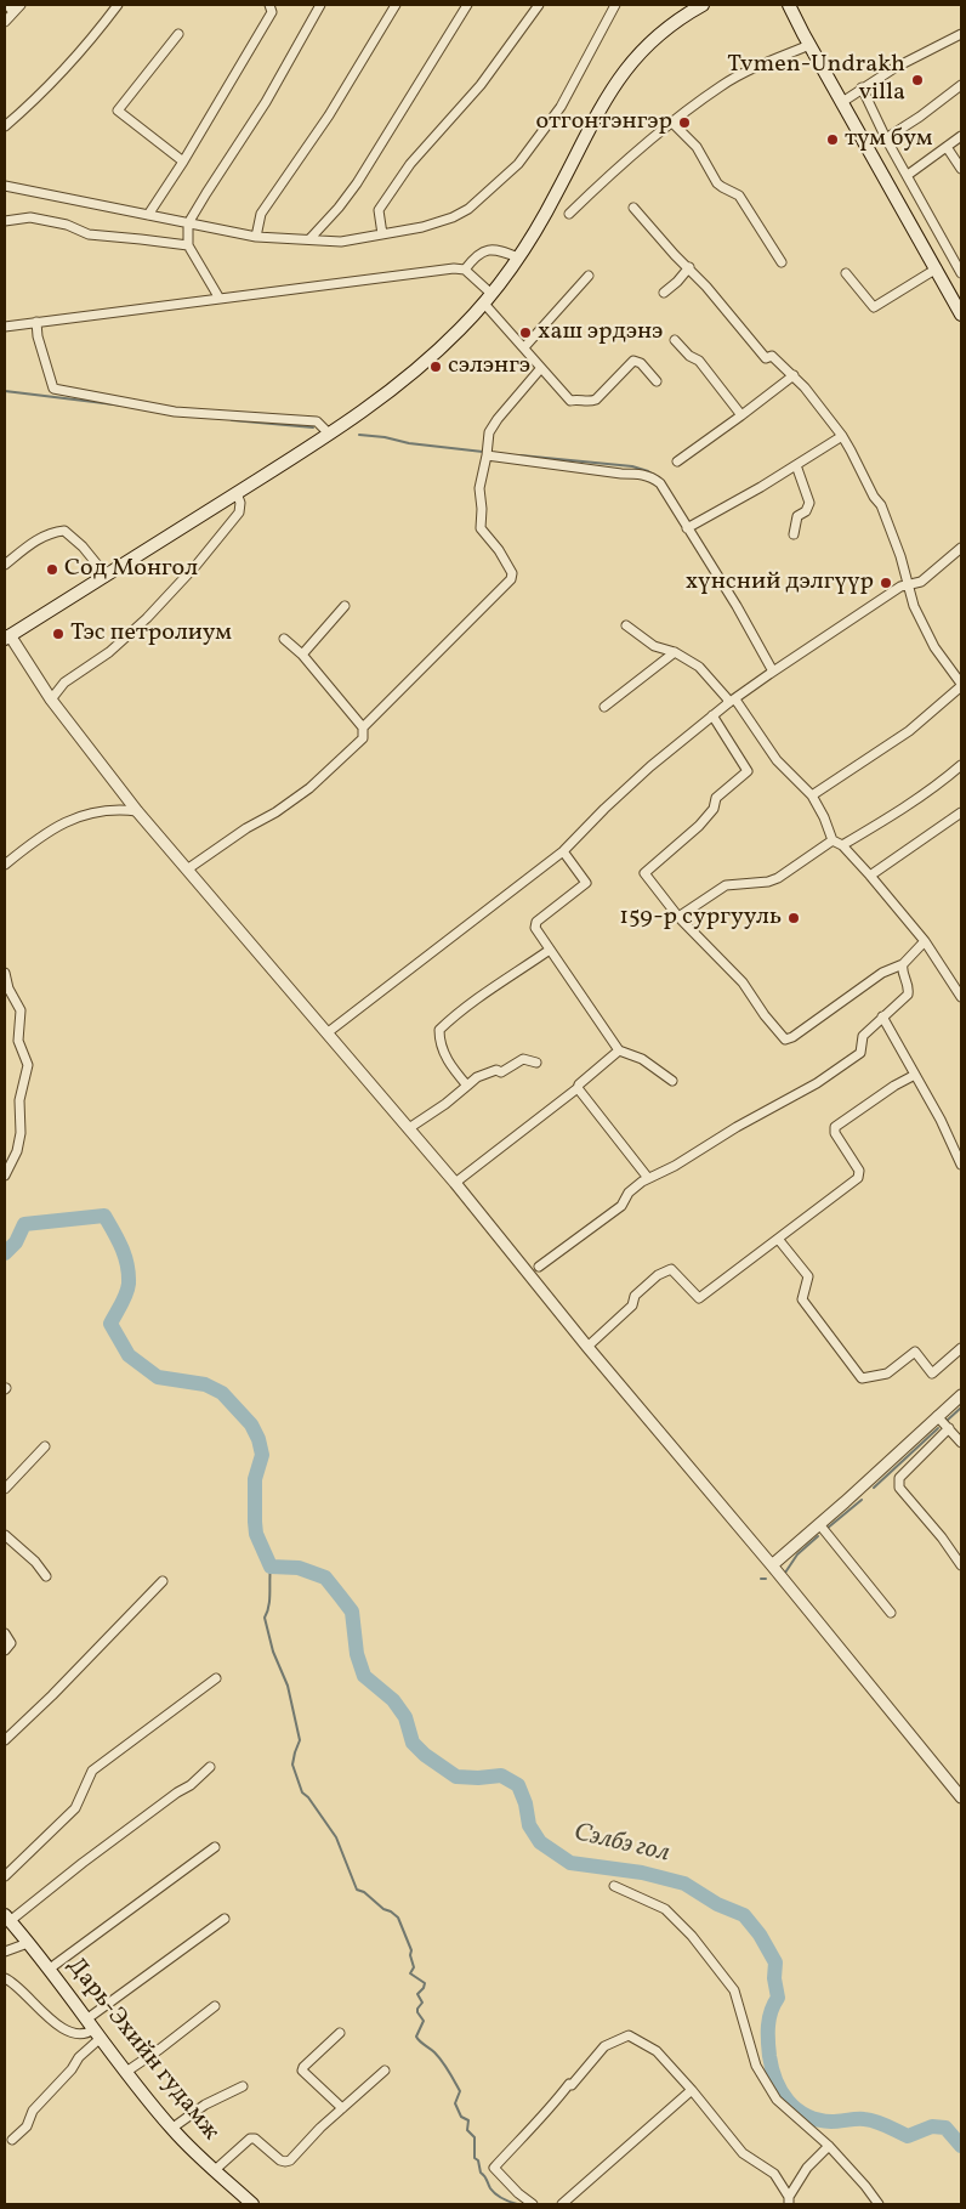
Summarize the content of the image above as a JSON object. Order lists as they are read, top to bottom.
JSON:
{
  "streets": {
    "main road": ["Дарь-Эхийн гудамж"]
  },
  "water": ["Сэлбэ гол"],
  "places": [
    "Tvmen-Undrakh villa",
    "отгонтэнгэр",
    "түм бум",
    "хаш эрдэнэ",
    "сэлэнгэ",
    "Сод Монгол",
    "хүнсний дэлгүүр",
    "Тэс петролиум",
    "159-р сургууль"
  ]
}
